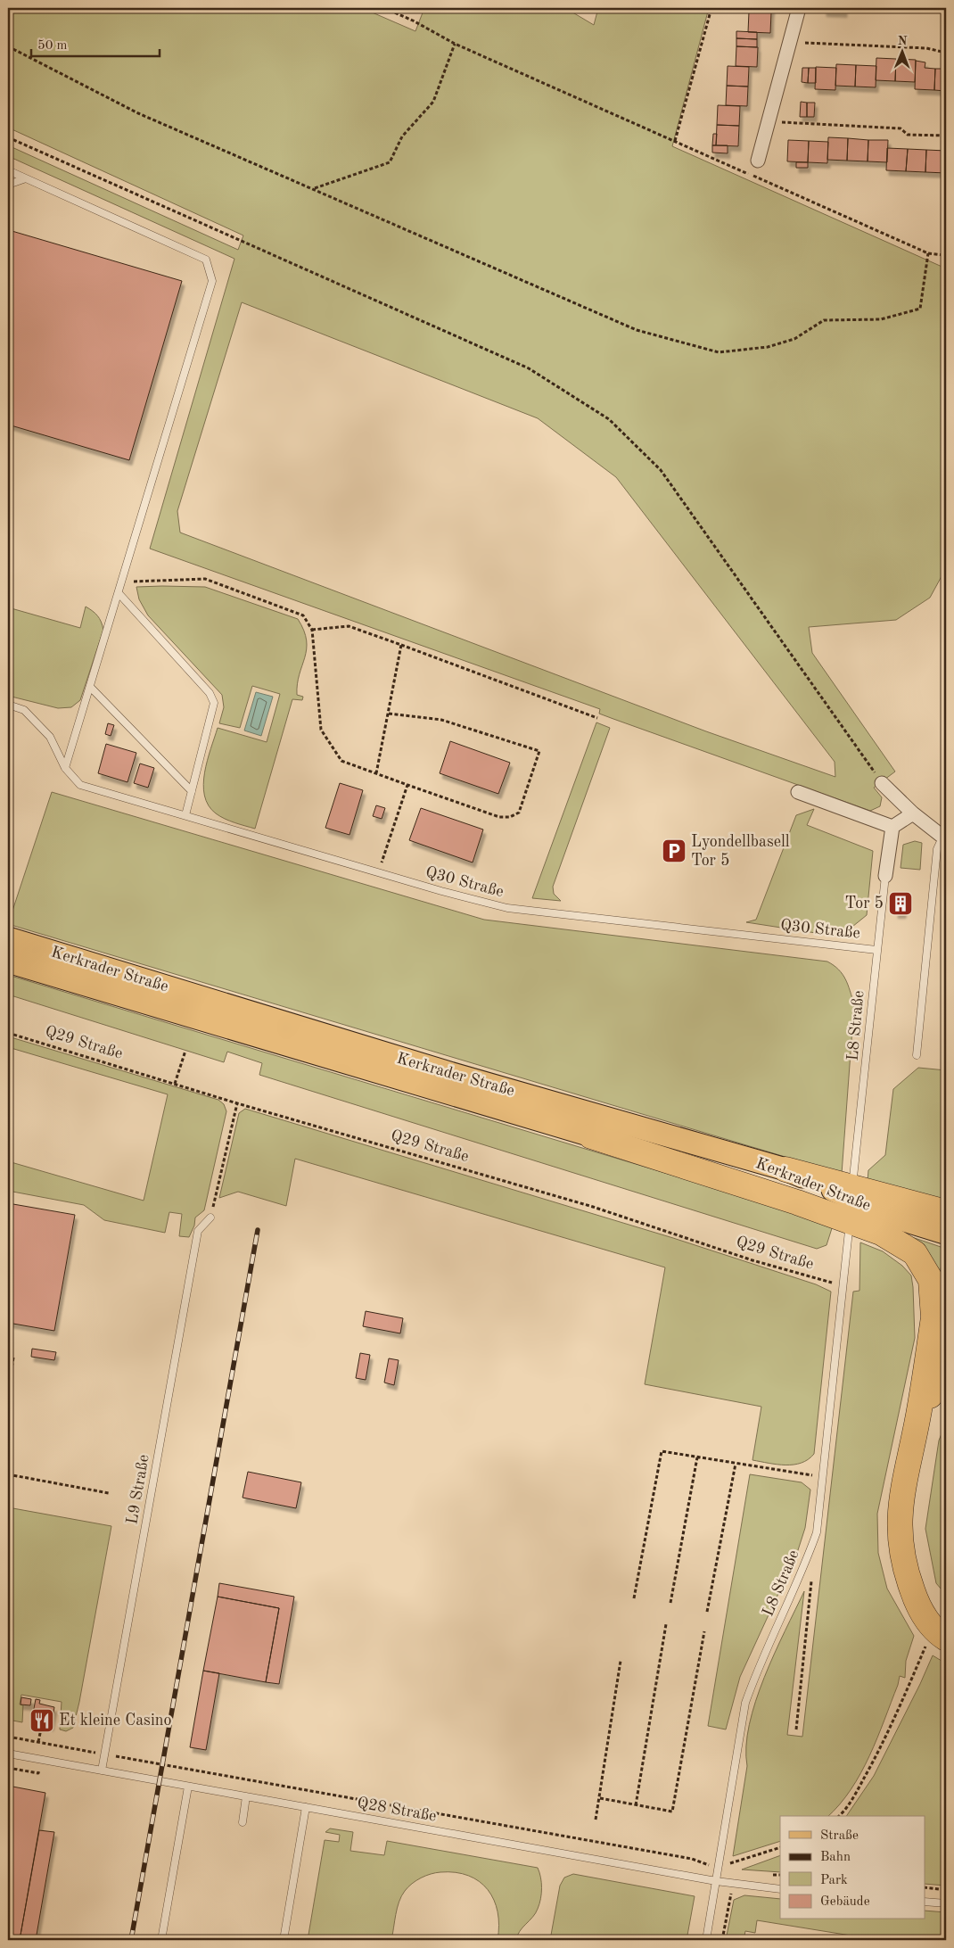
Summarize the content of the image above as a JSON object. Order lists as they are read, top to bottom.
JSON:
{
  "streets": {
    "highway": ["Kerkrader Straße"],
    "lane": [
      "Q30 Straße",
      "L8 Straße",
      "L9 Straße",
      "Q28 Straße"
    ],
    "path": ["Q29 Straße"]
  },
  "crossings": [
    ["Q30 Straße", "L8 Straße"],
    ["L8 Straße", "Q29 Straße"],
    ["L8 Straße", "Q28 Straße"],
    ["L9 Straße", "Q28 Straße"]
  ],
  "places": {
    "parking": ["Lyondellbasell Tor 5"],
    "building": ["Tor 5"],
    "restaurant": ["Et kleine Casino"]
  },
  "legend": [
    "Straße",
    "Bahn",
    "Park",
    "Gebäude"
  ],
  "scale_bar": "50 m",
  "north": "top"
}
